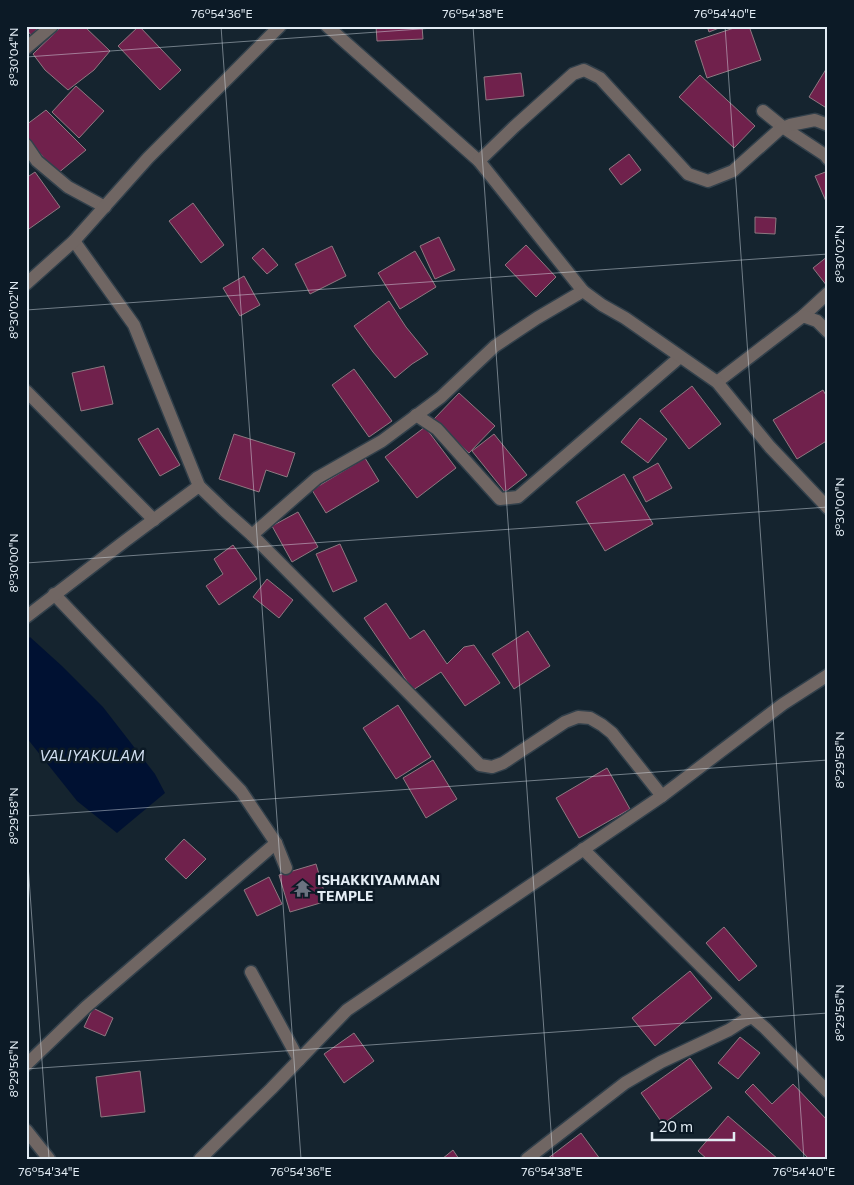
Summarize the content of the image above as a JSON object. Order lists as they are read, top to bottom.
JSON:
{
  "water": ["VALIYAKULAM"],
  "places": {
    "temple": ["ISHAKKIYAMMAN TEMPLE"]
  },
  "scale_bar": "20 m",
  "coordinates": [
    "76°54'36\"E",
    "76°54'38\"E",
    "76°54'40\"E",
    "8°30'04\"N",
    "8°30'02\"N",
    "8°30'00\"N",
    "8°29'58\"N",
    "8°29'56\"N",
    "76°54'34\"E"
  ]
}
